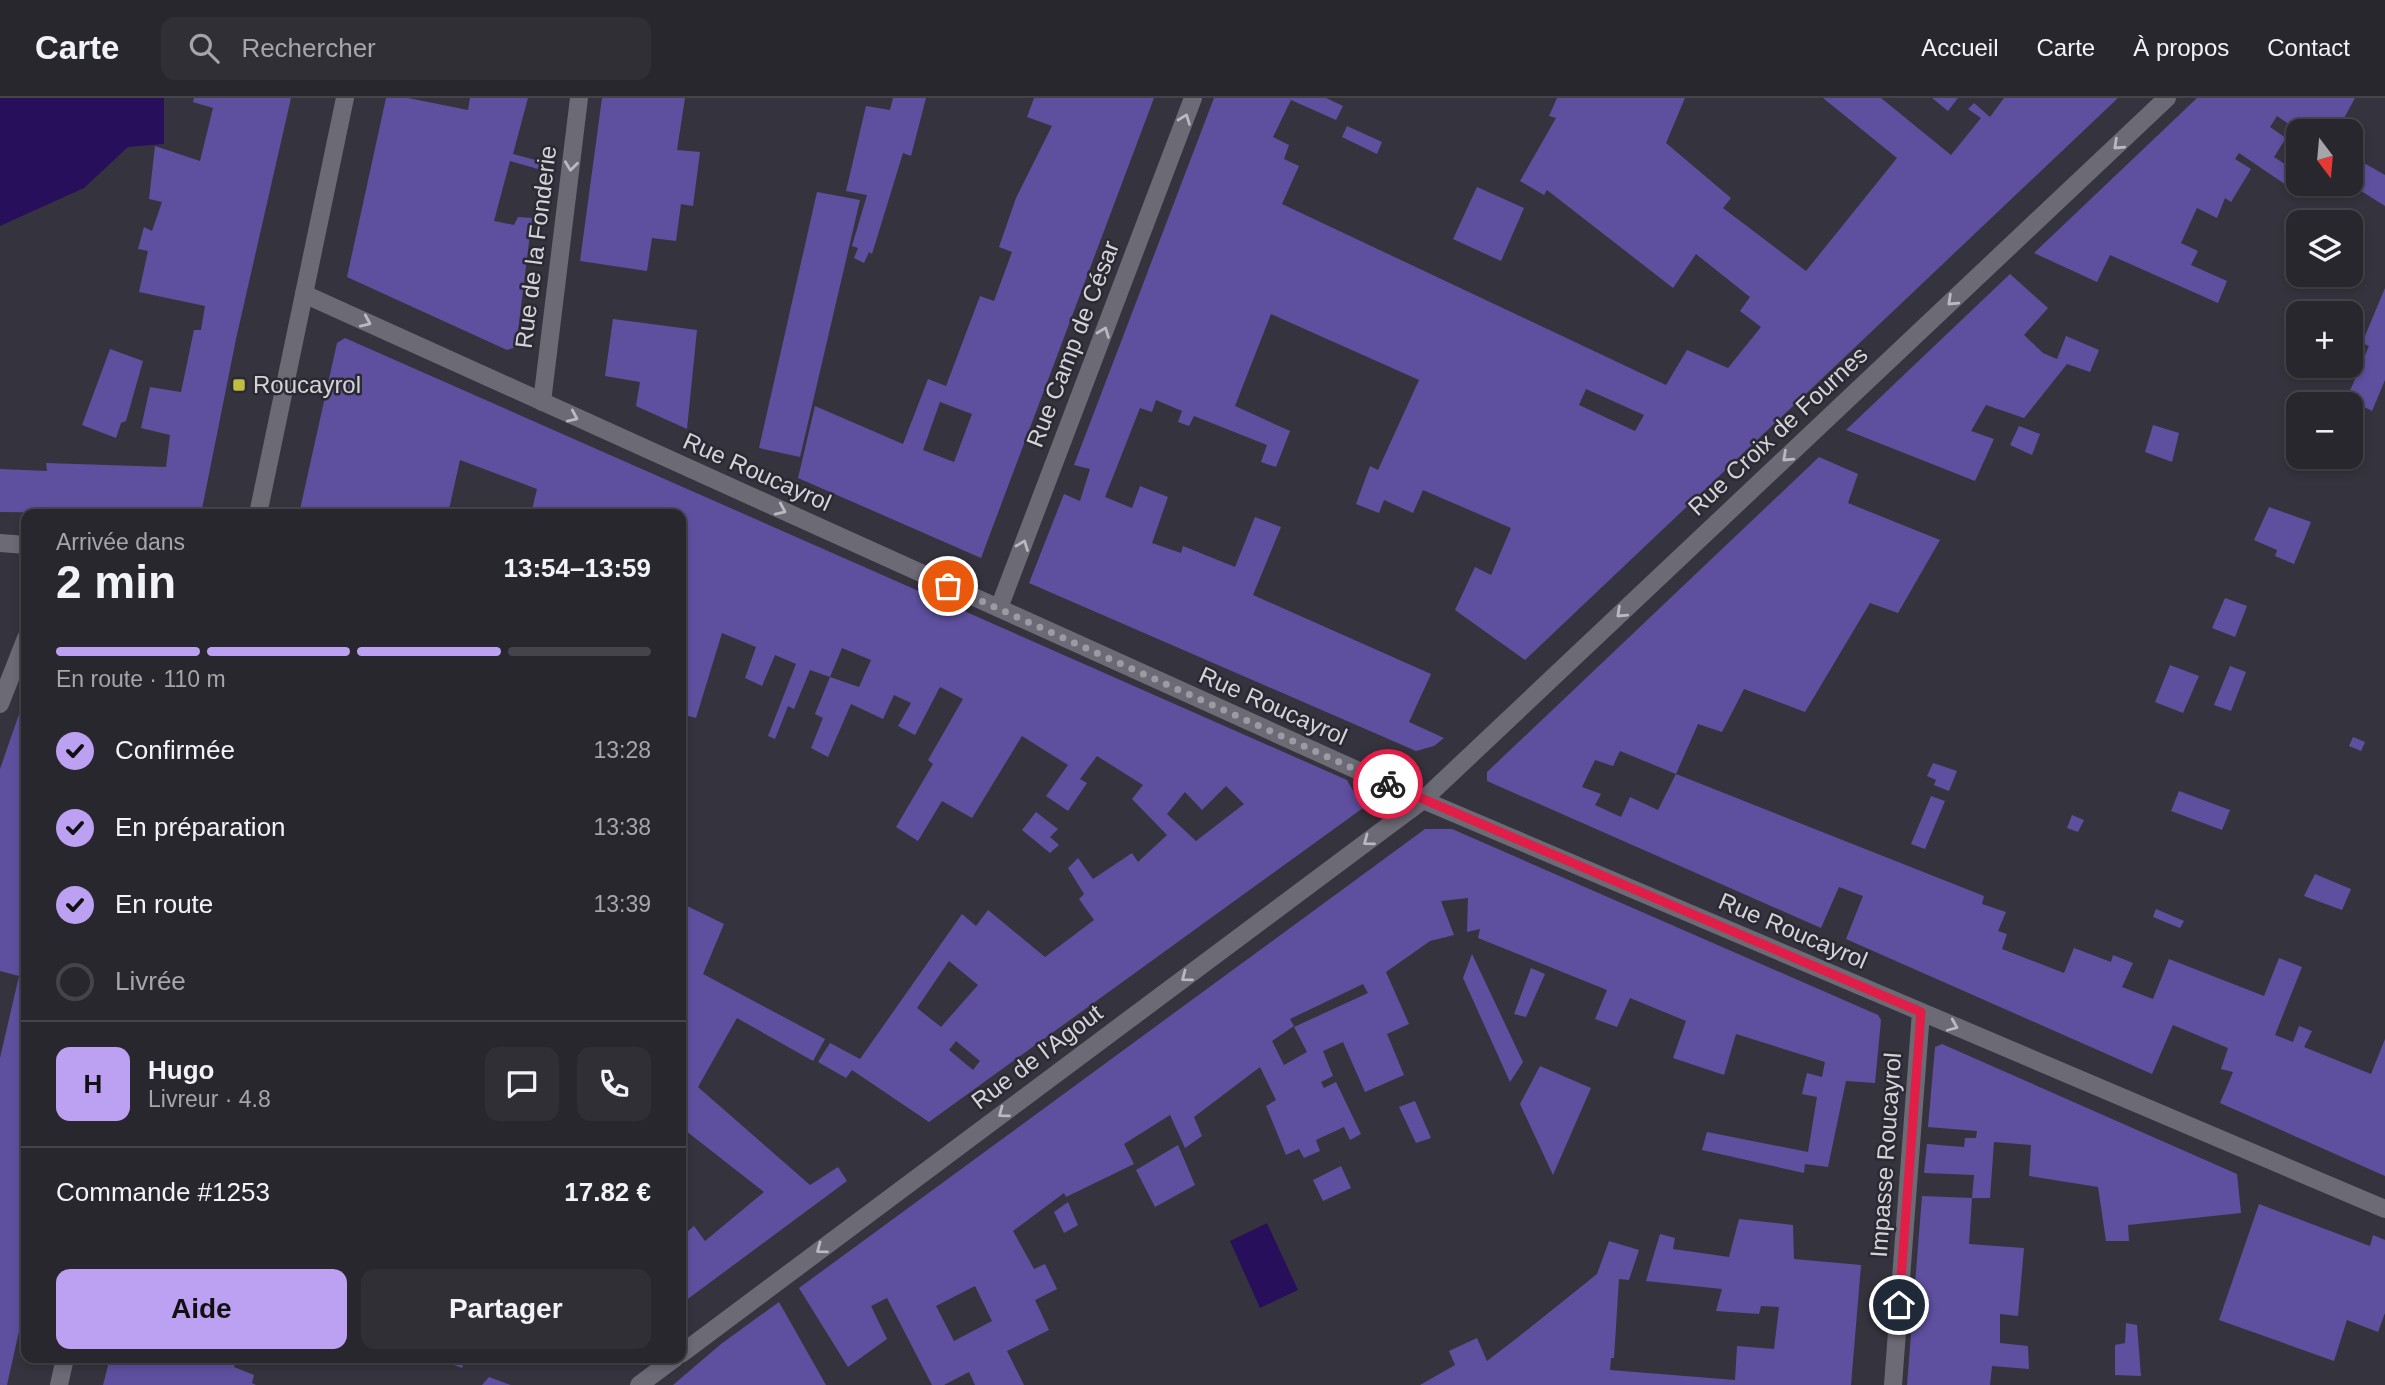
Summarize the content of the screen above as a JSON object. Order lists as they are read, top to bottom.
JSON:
{
  "streets": {
    "street": [
      "Rue de la Fonderie",
      "Rue Camp de César",
      "Rue Croix de Fournes",
      "Rue Roucayrol",
      "Rue de l'Agout",
      "Impasse Roucayrol"
    ]
  },
  "crossings": [
    ["Rue de la Fonderie", "Rue Roucayrol"],
    ["Rue Camp de César", "Rue Roucayrol"],
    ["Rue Croix de Fournes", "Rue Roucayrol"],
    ["Rue Croix de Fournes", "Rue de l'Agout"],
    ["Rue Roucayrol", "Rue de l'Agout"],
    ["Rue Roucayrol", "Impasse Roucayrol"]
  ],
  "one_way": [
    "Rue de la Fonderie",
    "Rue Camp de César",
    "Rue Croix de Fournes",
    "Rue Roucayrol",
    "Rue de l'Agout"
  ],
  "places": {
    "transit": ["Roucayrol"]
  },
  "north": "bottom",
  "page": {
    "header": "Carte",
    "search": "Rechercher",
    "nav": [
      "Accueil",
      "Carte",
      "À propos",
      "Contact"
    ],
    "map_buttons": ["+", "−"],
    "heading": ["2 min", "Arrivée dans", "13:54–13:59"],
    "panel": [
      "Hugo",
      "Livreur · 4.8",
      "Commande #1253",
      "17.82 €"
    ],
    "bar": "En route · 110 m",
    "list": [
      ["Confirmée", "13:28"],
      ["En préparation", "13:38"],
      ["En route", "13:39"],
      "Livrée"
    ],
    "round": "H",
    "buttons": ["Aide", "Partager"]
  }
}
